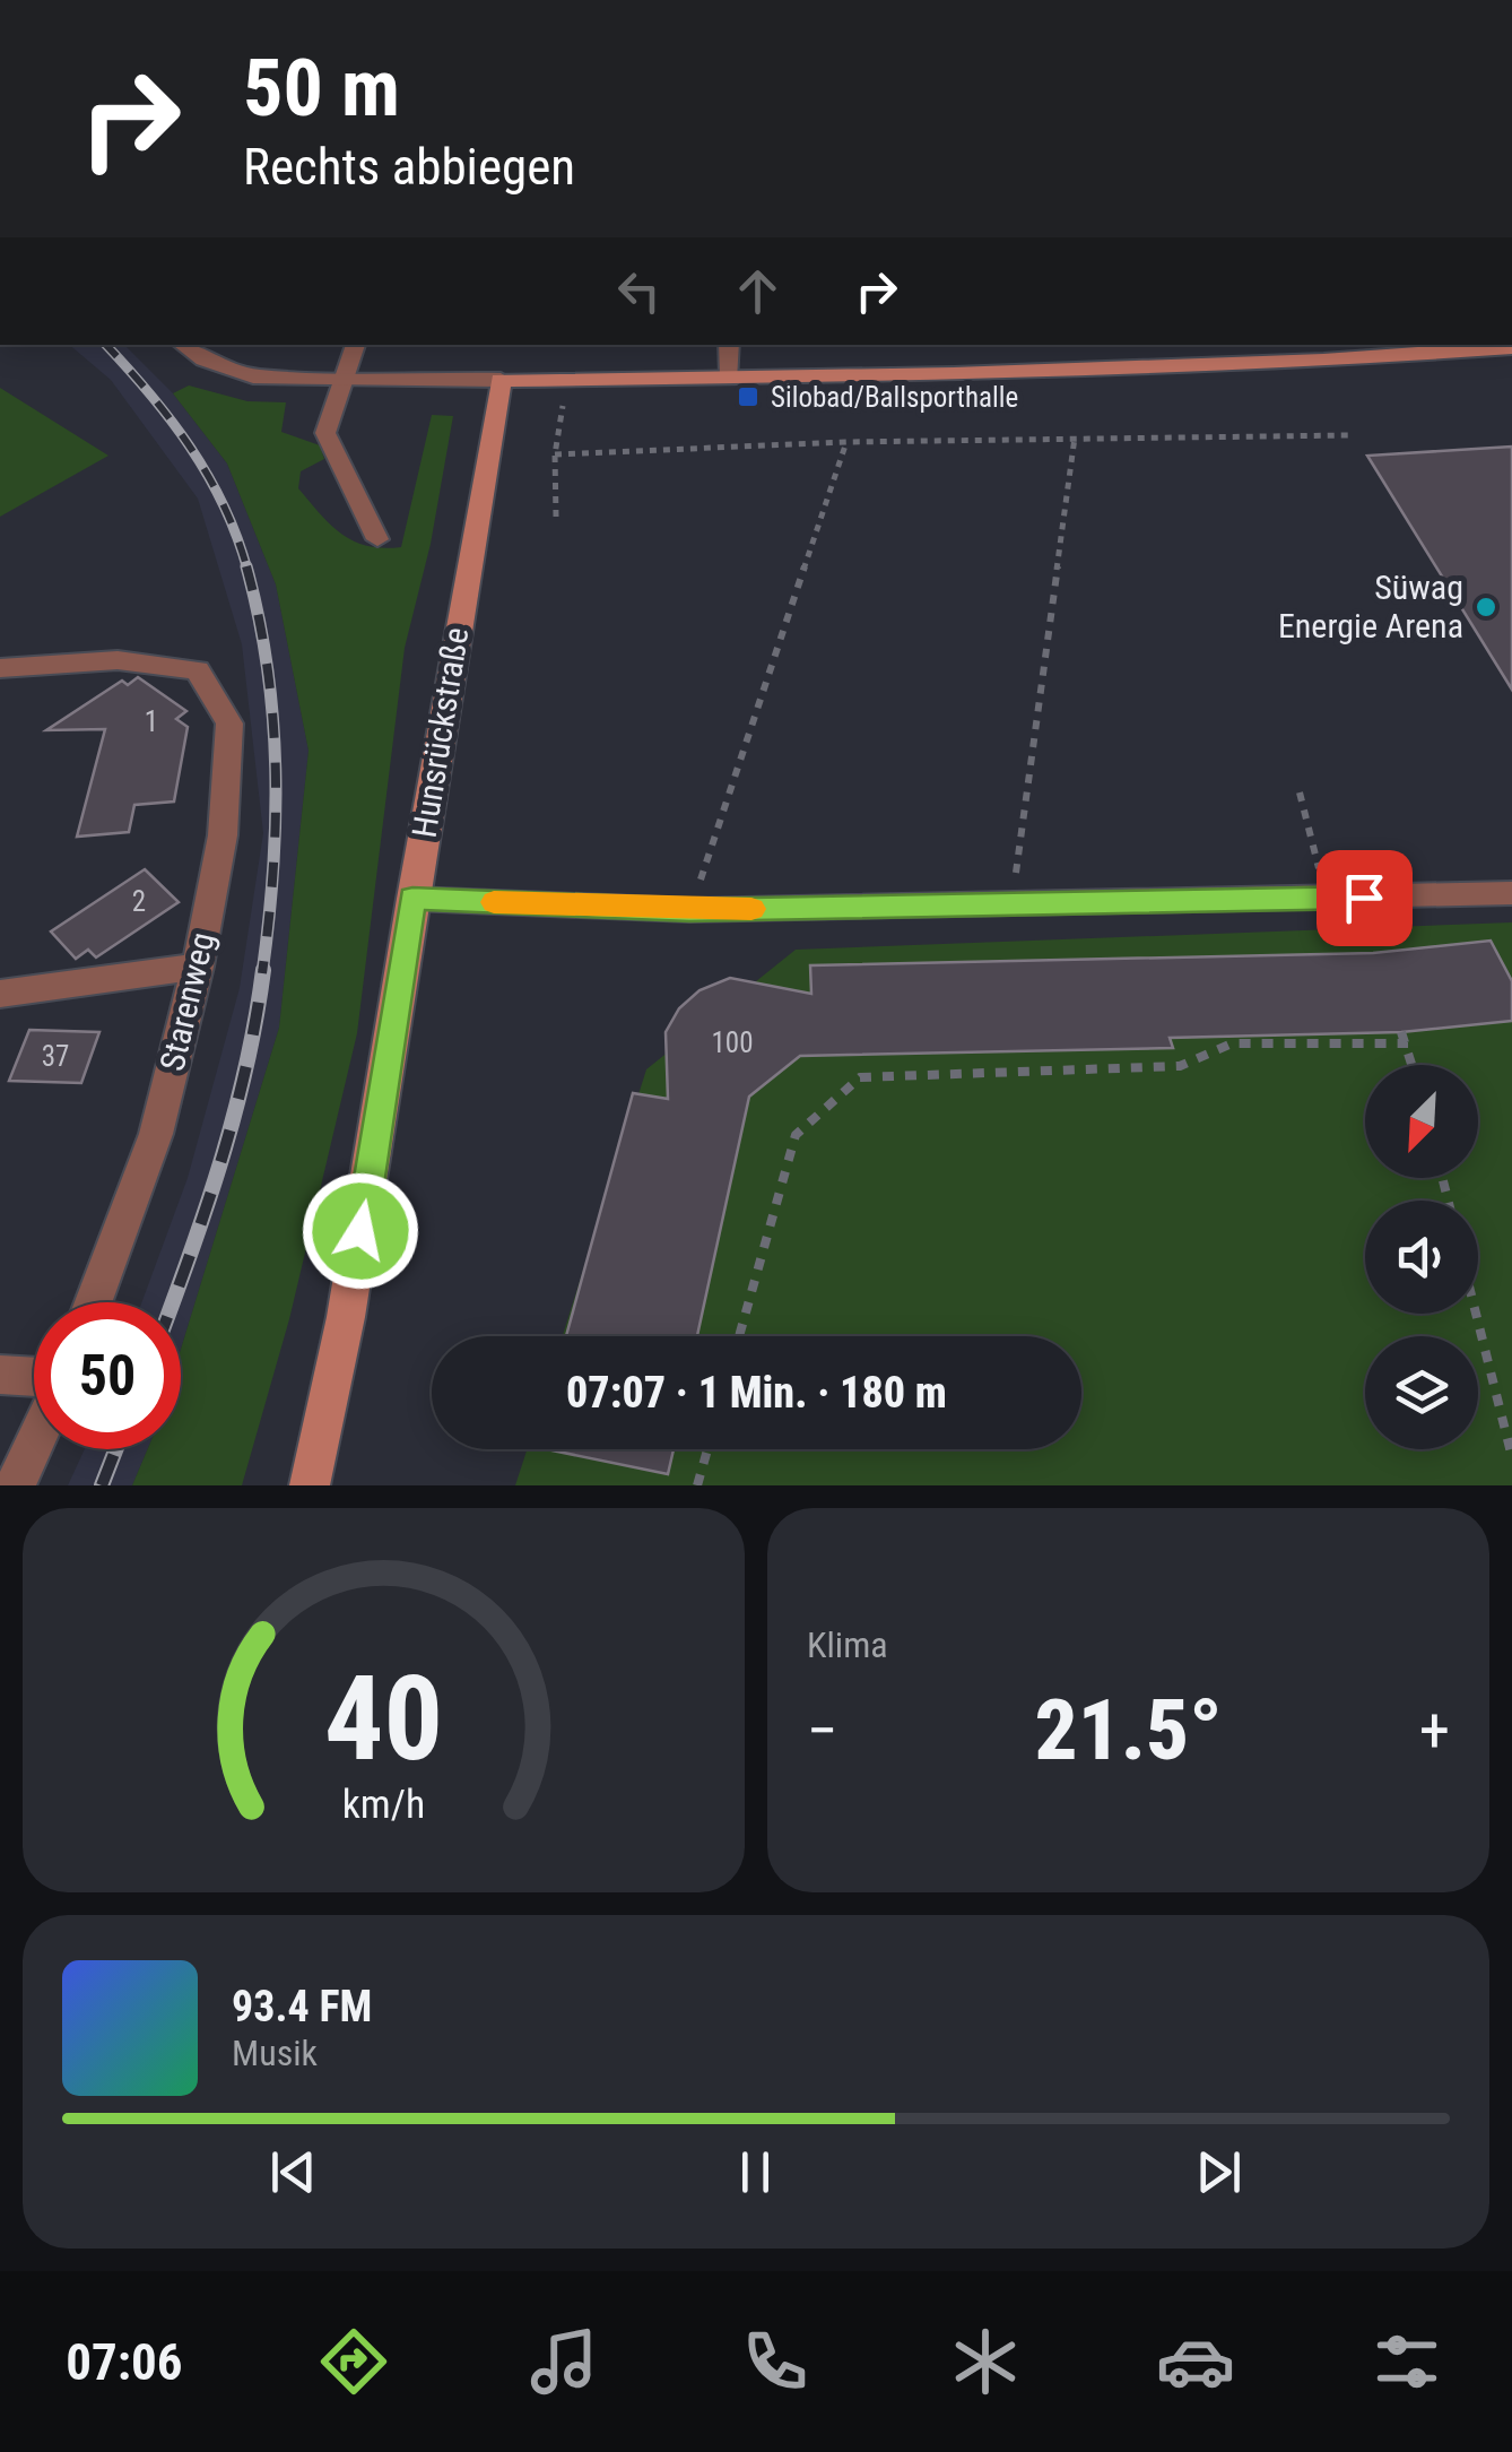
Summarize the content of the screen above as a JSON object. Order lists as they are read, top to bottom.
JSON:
{
  "streets": {
    "main road": ["Hunsrückstraße"],
    "street": ["Starenweg"]
  },
  "places": {
    "transit": ["Silobad/Ballsporthalle"],
    "other": ["Süwag Energie Arena"]
  },
  "house_numbers": [
    "1",
    "2",
    "100",
    "37"
  ],
  "north": "bottom left",
  "page": {
    "turn": ["50 m", "Rechts abbiegen"],
    "limit": "50",
    "trip": "07:07 · 1 Min. · 180 m",
    "tile": "Klima",
    "heat": ["−", "21.5°", "+"],
    "song": ["93.4 FM", "Musik"],
    "tabs": "07:06",
    "gauge": ["40", "km/h"]
  }
}
